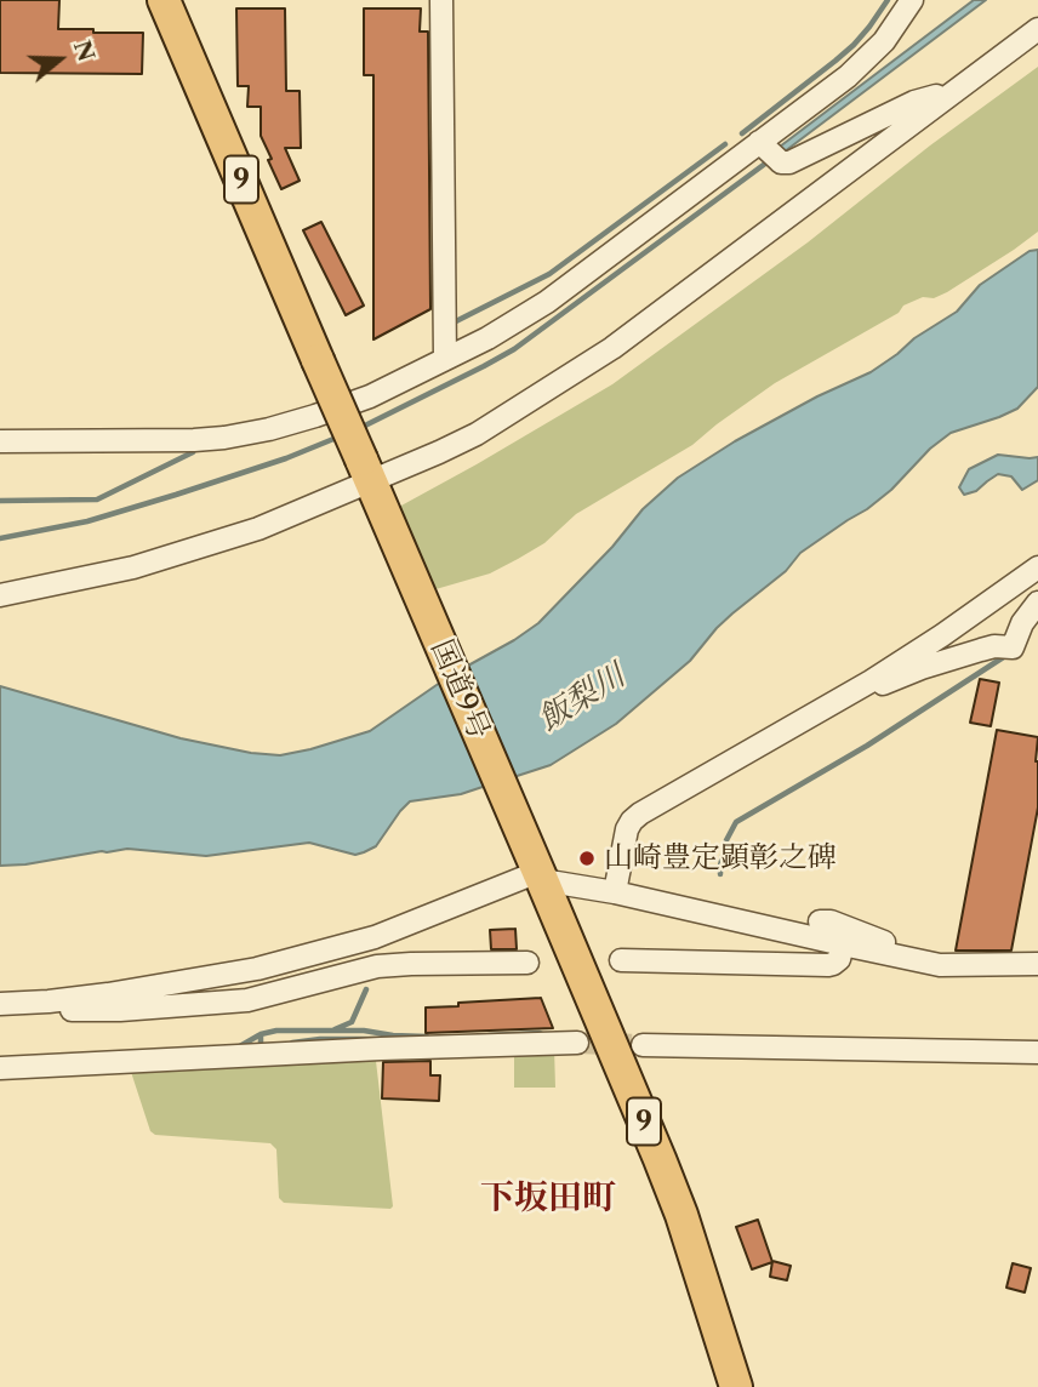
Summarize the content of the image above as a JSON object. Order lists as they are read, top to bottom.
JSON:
{
  "streets": {
    "highway": ["9", "国道9号"]
  },
  "districts": ["下坂田町"],
  "water": ["飯梨川"],
  "places": ["山崎豊定顕彰之碑"],
  "north": "right"
}
